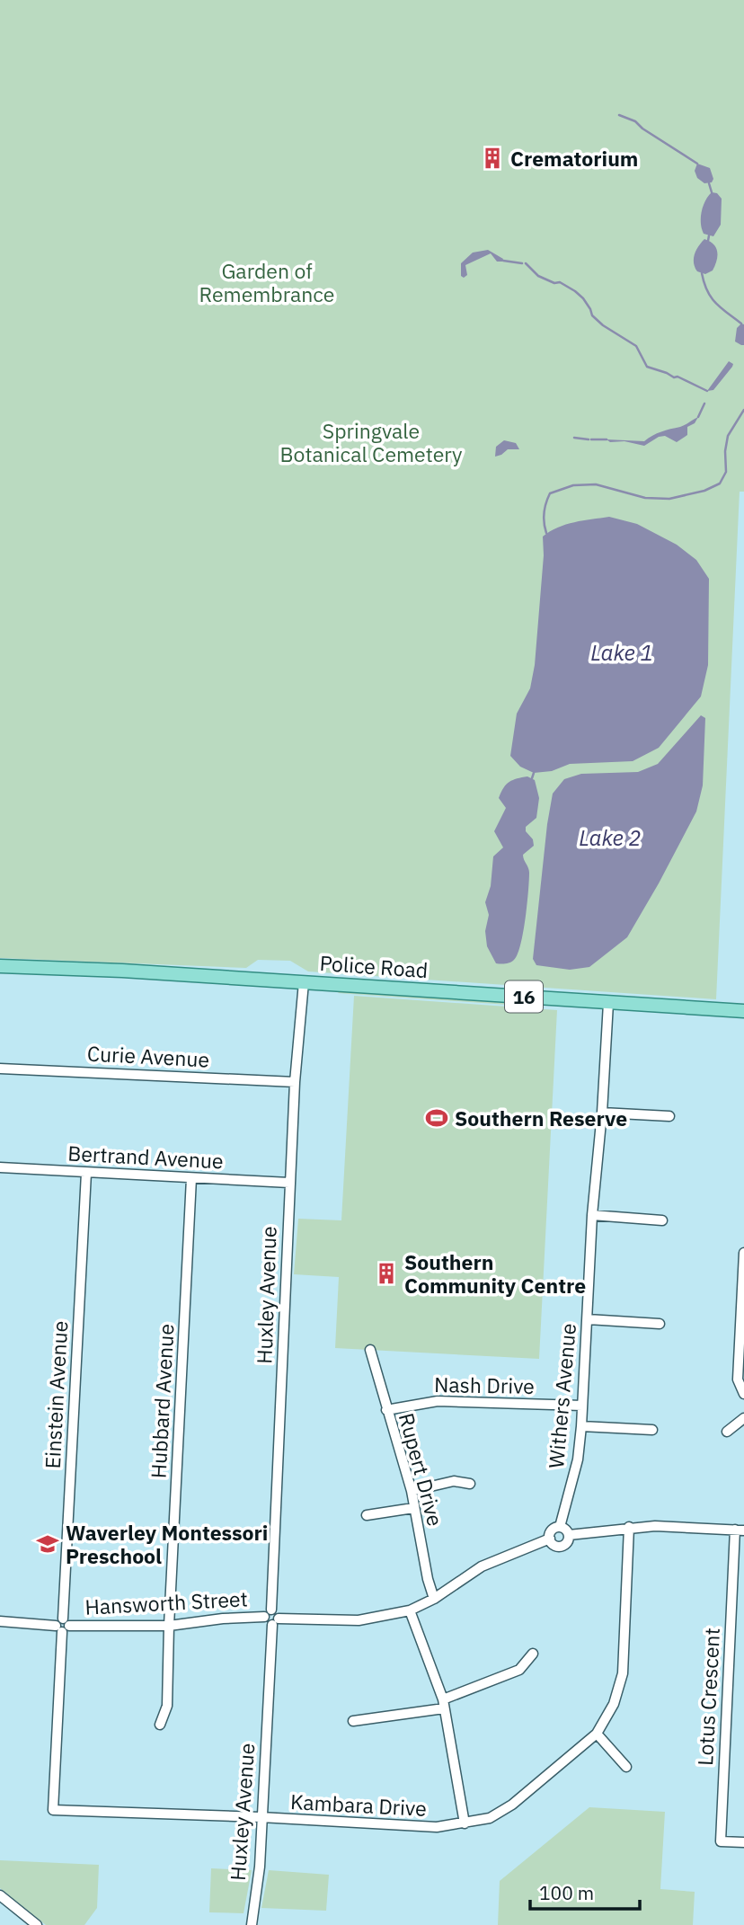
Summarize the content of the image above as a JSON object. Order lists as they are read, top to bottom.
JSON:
{
  "streets": {
    "main road": ["Police Road", "16"],
    "street": [
      "Curie Avenue",
      "Bertrand Avenue",
      "Huxley Avenue",
      "Nash Drive",
      "Einstein Avenue",
      "Withers Avenue",
      "Hubbard Avenue",
      "Rupert Drive",
      "Hansworth Street",
      "Lotus Crescent",
      "Kambara Drive"
    ]
  },
  "crossings": [
    ["Police Road", "Huxley Avenue"],
    ["Police Road", "Withers Avenue"],
    ["Curie Avenue", "Huxley Avenue"],
    ["Bertrand Avenue", "Huxley Avenue"],
    ["Bertrand Avenue", "Einstein Avenue"],
    ["Bertrand Avenue", "Hubbard Avenue"],
    ["Huxley Avenue", "Hansworth Street"],
    ["Huxley Avenue", "Kambara Drive"],
    ["Nash Drive", "Withers Avenue"],
    ["Nash Drive", "Rupert Drive"],
    ["Einstein Avenue", "Hansworth Street"],
    ["Einstein Avenue", "Kambara Drive"],
    ["Hubbard Avenue", "Hansworth Street"],
    ["Hansworth Street", "Kambara Drive"]
  ],
  "water": ["Lake 1", "Lake 2"],
  "parks": ["Garden of Remembrance", "Springvale Botanical Cemetery"],
  "places": {
    "building": ["Crematorium", "Southern Community Centre"],
    "sports": ["Southern Reserve"],
    "school or university": ["Waverley Montessori Preschool"]
  },
  "scale_bar": "100 m"
}
